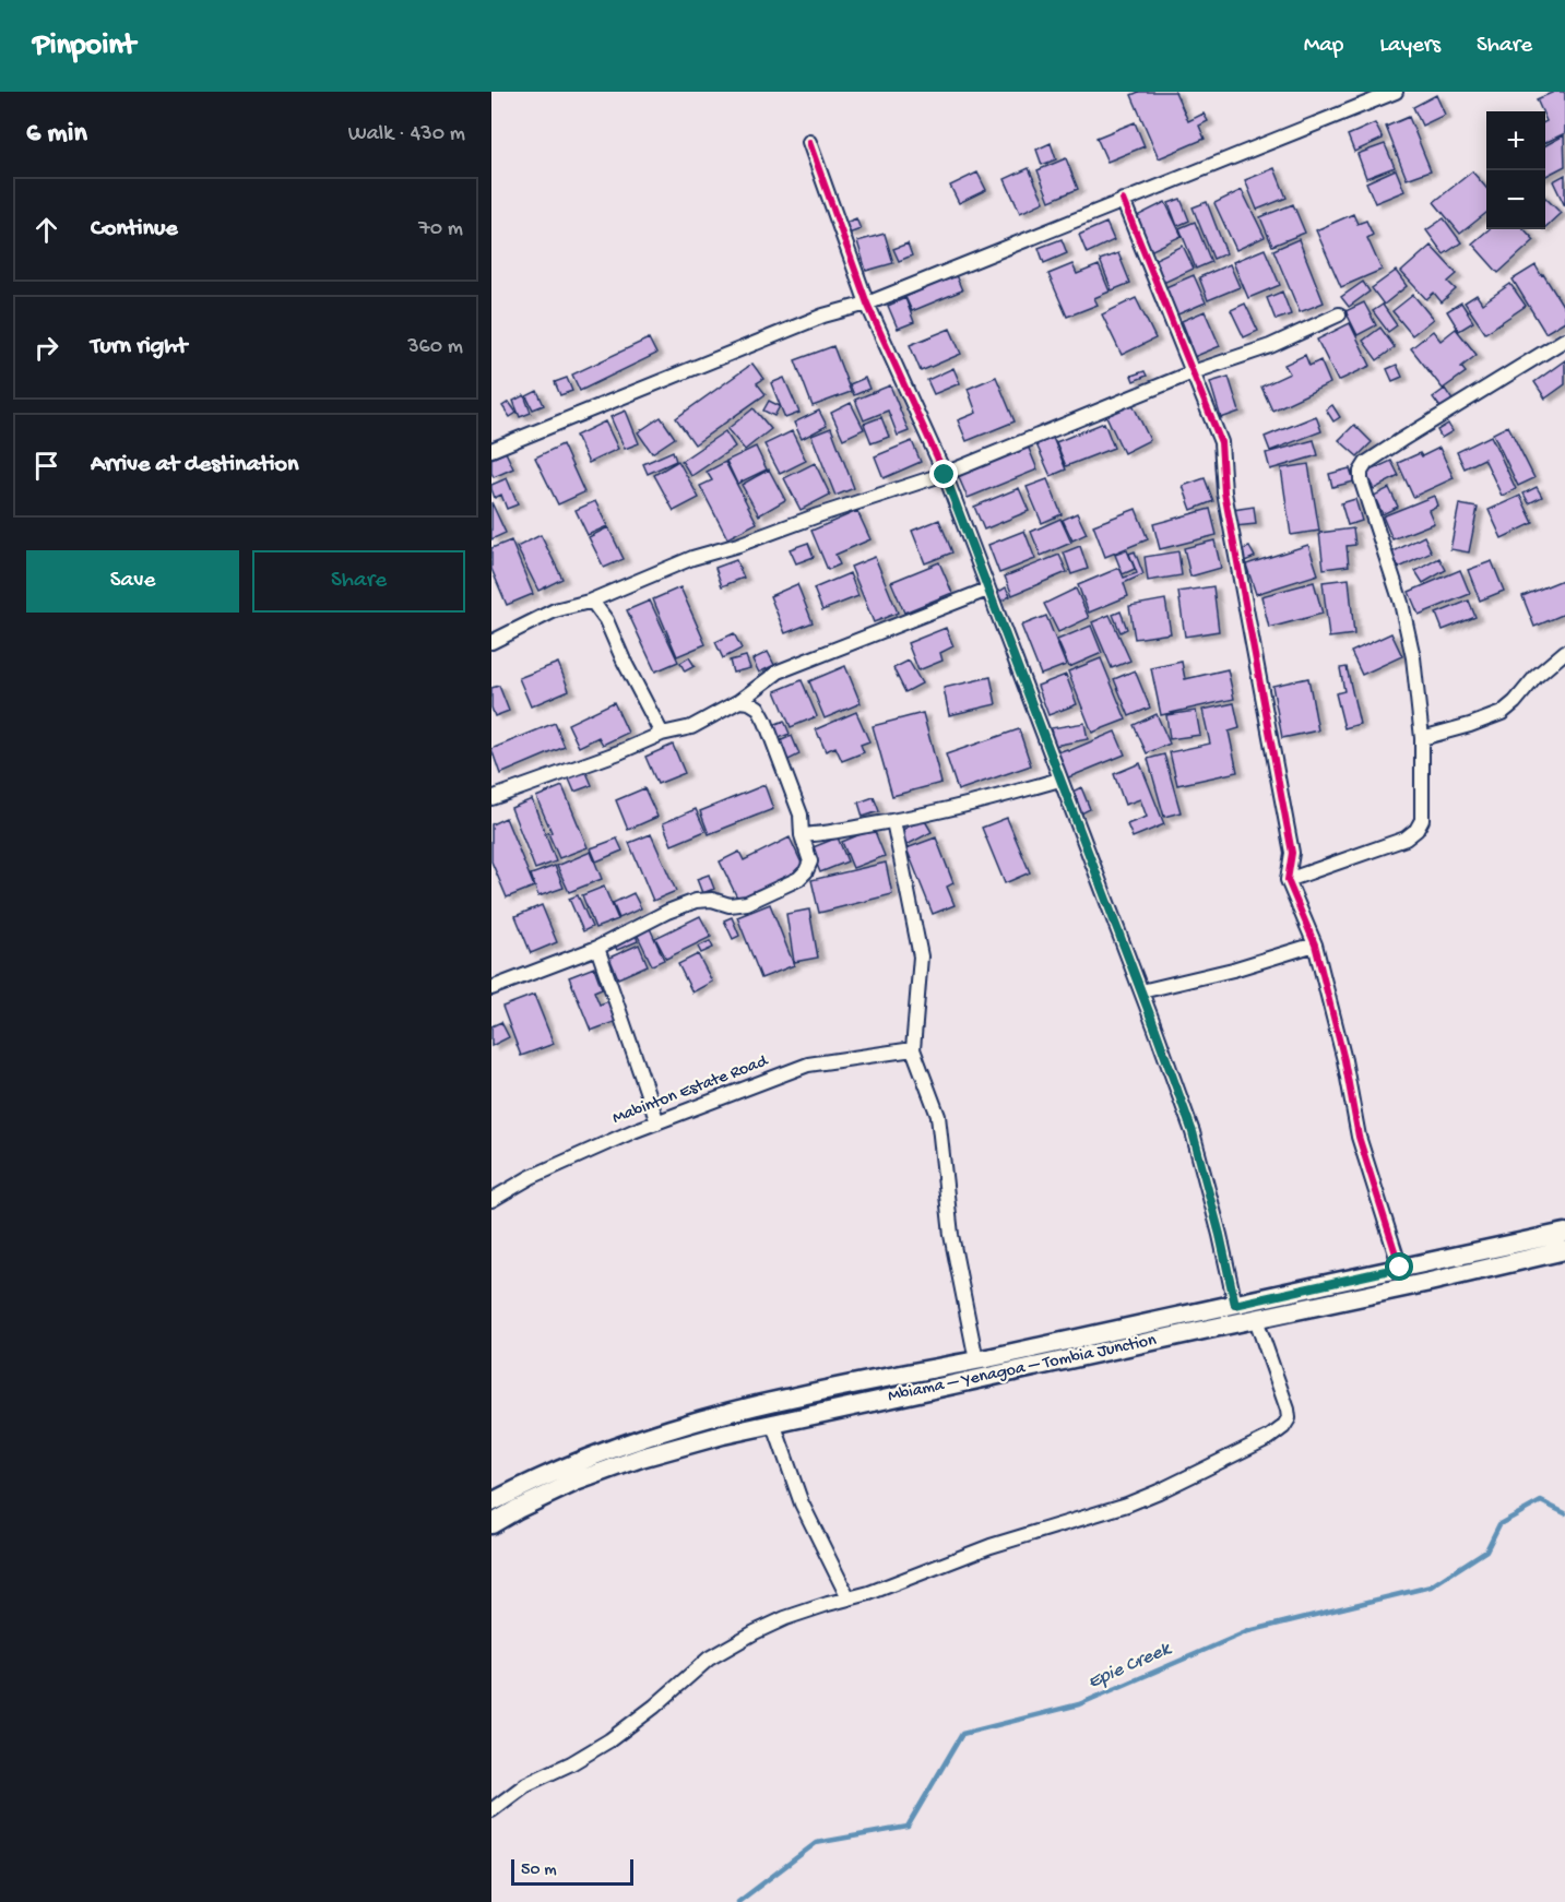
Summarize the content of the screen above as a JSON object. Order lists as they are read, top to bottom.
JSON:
{
  "streets": {
    "main road": ["Mbiama – Yenagoa – Tombia Junction"],
    "street": ["Mabinton Estate Road"]
  },
  "water": ["Epie Creek"],
  "scale_bar": "50 m",
  "page": {
    "header": "Pinpoint",
    "nav": ["Map", "Layers", "Share"],
    "heading": ["6 min", "Walk · 430 m"],
    "map_buttons": ["+", "−"],
    "list": [
      ["Continue", "70 m"],
      ["Turn right", "360 m"],
      "Arrive at destination"
    ],
    "buttons": ["Save", "Share"],
    "scale": "50 m"
  }
}
